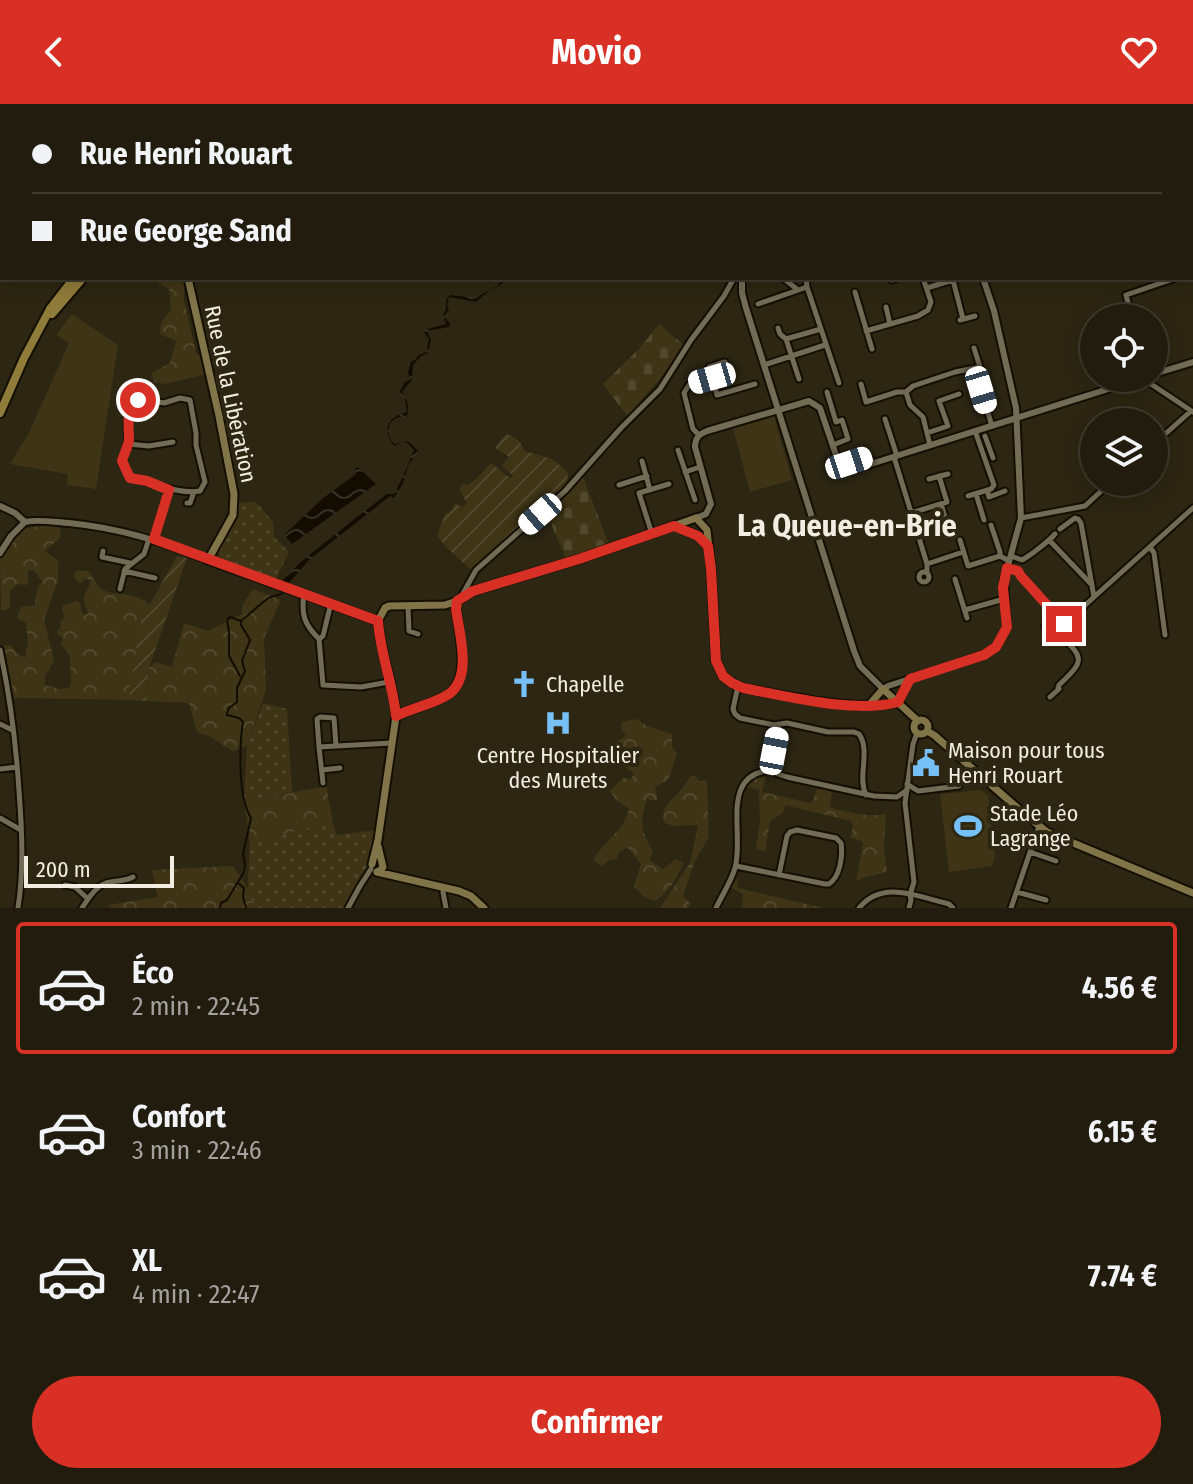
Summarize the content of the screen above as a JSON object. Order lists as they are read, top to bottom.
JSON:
{
  "streets": {
    "main road": ["Rue de la Libération"]
  },
  "districts": ["La Queue-en-Brie"],
  "places": {
    "church": ["Chapelle"],
    "hospital": ["Centre Hospitalier des Murets"],
    "public building": ["Maison pour tous Henri Rouart"],
    "sports": ["Stade Léo Lagrange"]
  },
  "scale_bar": "200 m",
  "page": {
    "header": "Movio",
    "banner": ["Rue Henri Rouart", "Rue George Sand"],
    "scale": "200 m",
    "list": [
      {
        "name": "Éco",
        "note": "2 min · 22:45",
        "value": "4.56 €"
      },
      {
        "name": "Confort",
        "note": "3 min · 22:46",
        "value": "6.15 €"
      },
      {
        "name": "XL",
        "note": "4 min · 22:47",
        "value": "7.74 €"
      }
    ],
    "buttons": "Confirmer"
  }
}
